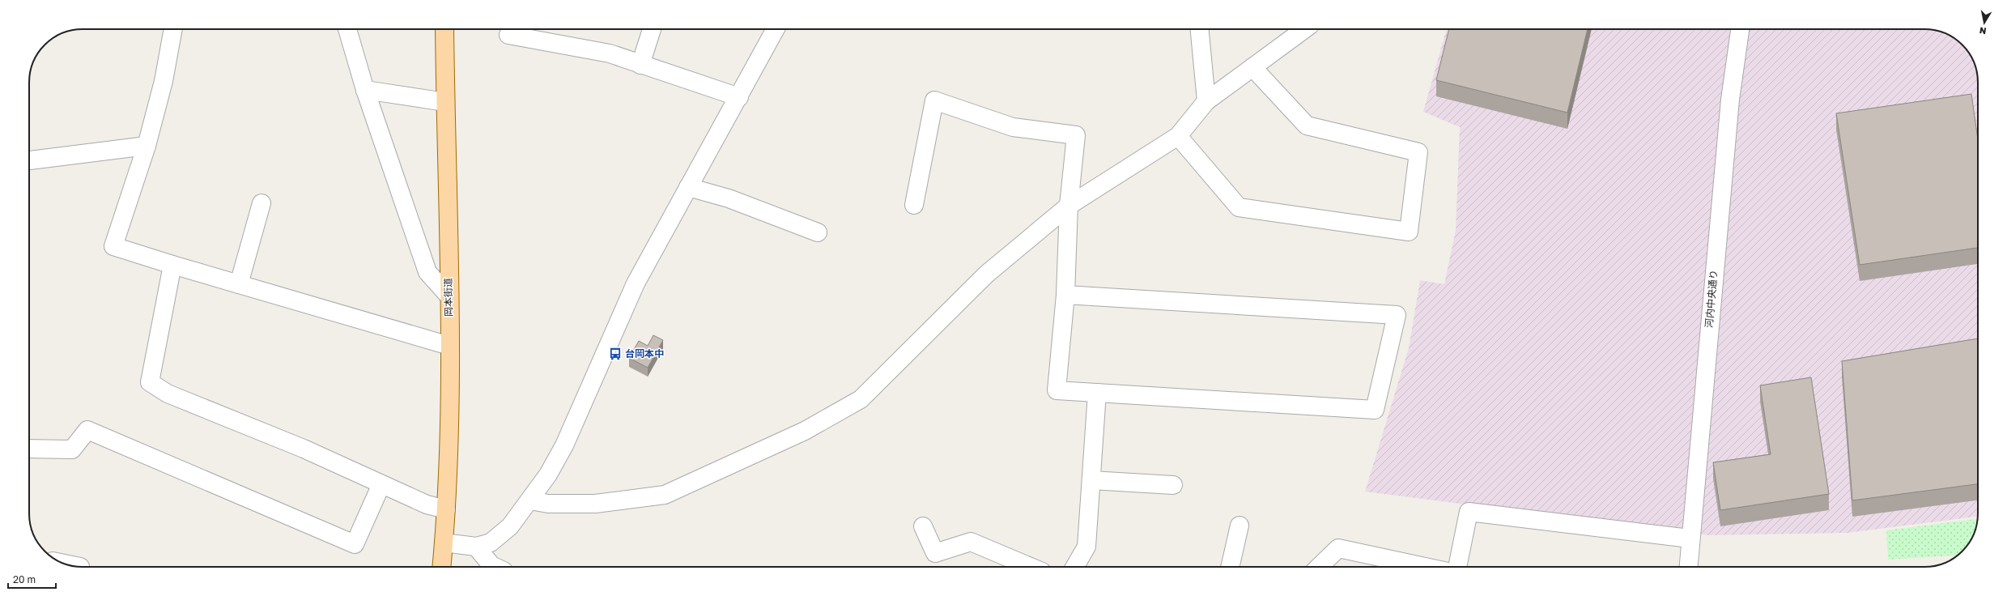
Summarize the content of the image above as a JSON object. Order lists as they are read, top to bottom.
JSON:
{
  "streets": {
    "main road": ["岡本街道"],
    "street": ["河内中央通り"]
  },
  "places": {
    "bus stop": ["台岡本中"]
  },
  "scale_bar": "20 m",
  "north": "bottom"
}
